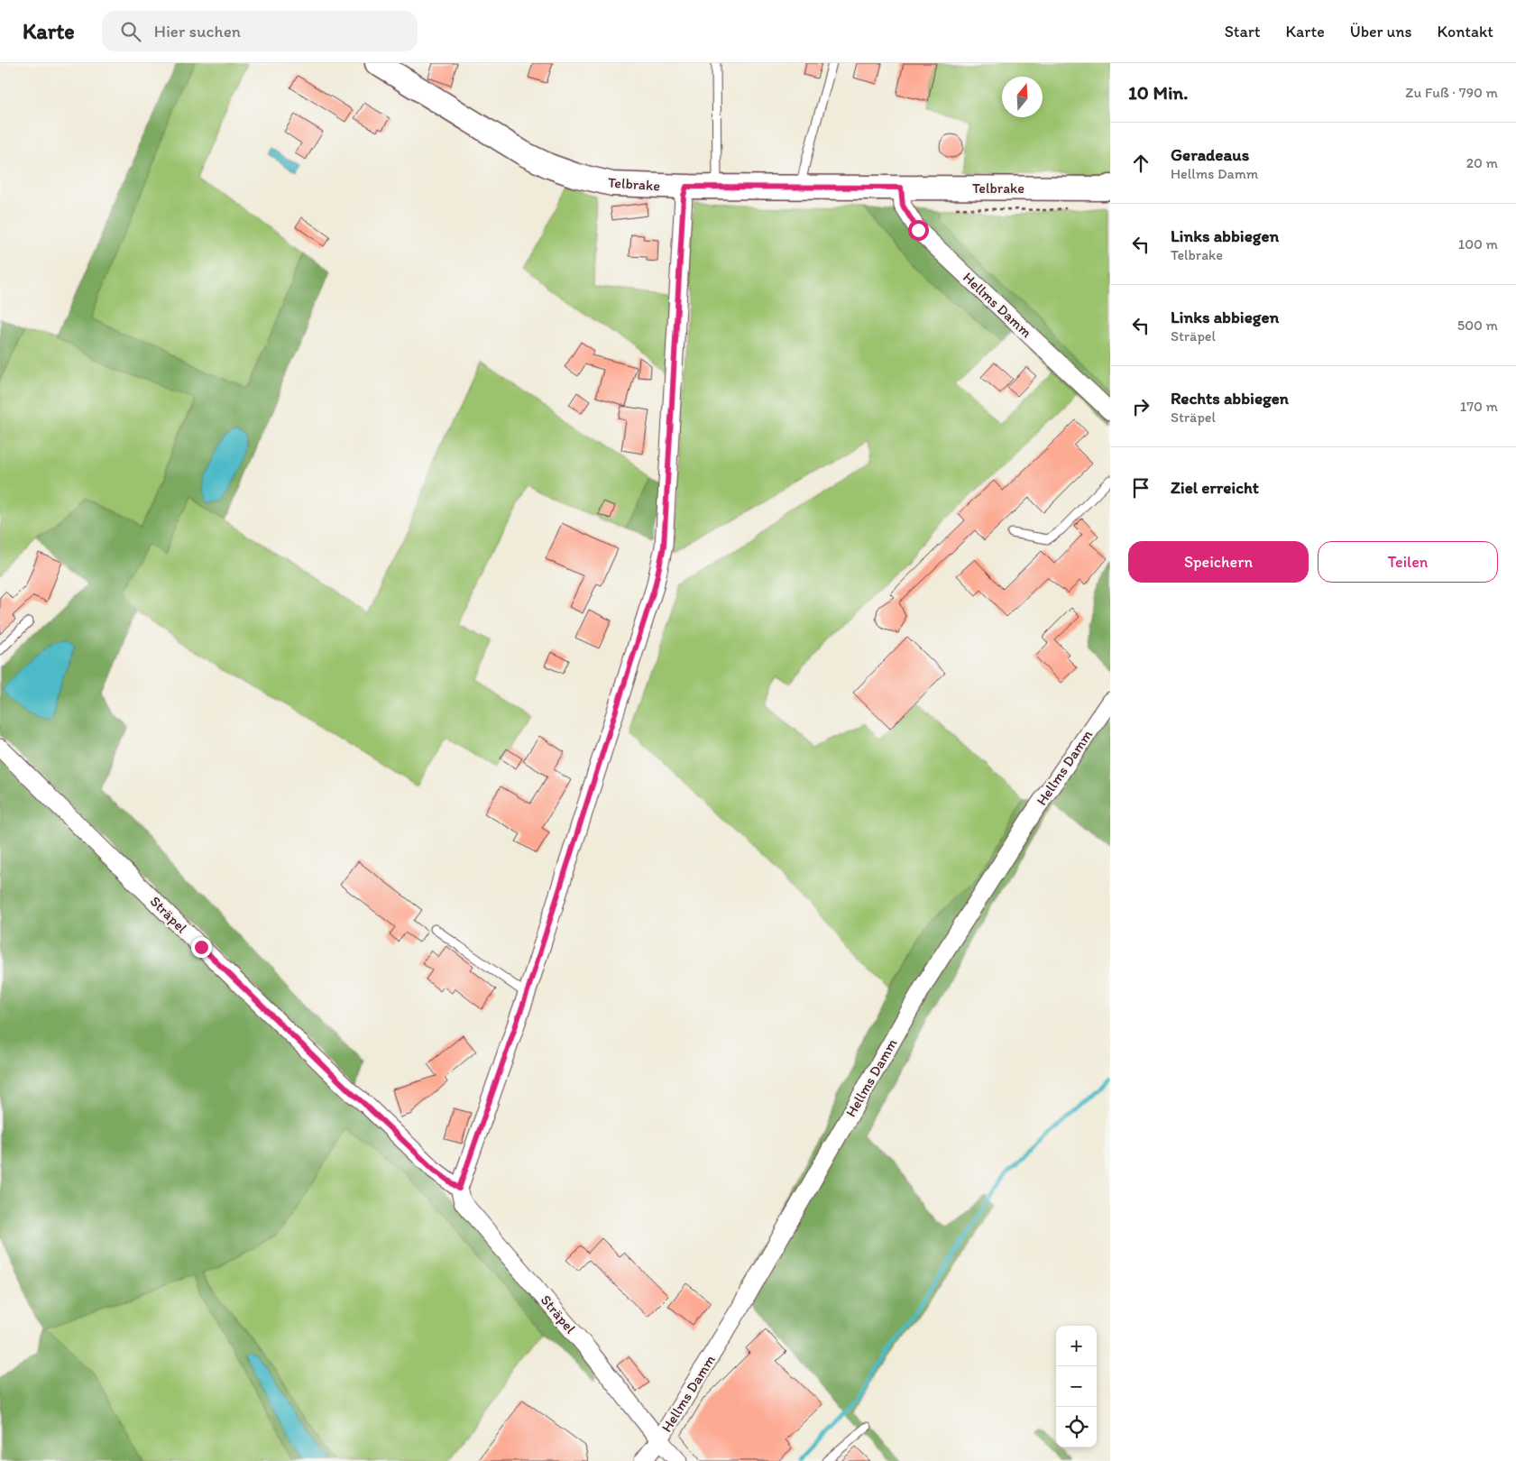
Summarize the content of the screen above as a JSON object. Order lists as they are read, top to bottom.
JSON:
{
  "streets": {
    "street": ["Telbrake", "Hellms Damm", "Sträpel"]
  },
  "crossings": [
    ["Telbrake", "Hellms Damm"],
    ["Hellms Damm", "Sträpel"]
  ],
  "north": "top",
  "page": {
    "header": "Karte",
    "search": "Hier suchen",
    "nav": [
      "Start",
      "Karte",
      "Über uns",
      "Kontakt"
    ],
    "heading": ["10 Min.", "Zu Fuß · 790 m"],
    "list": [
      ["Geradeaus", "Hellms Damm", "20 m"],
      ["Links abbiegen", "Telbrake", "100 m"],
      ["Links abbiegen", "Sträpel", "500 m"],
      ["Rechts abbiegen", "Sträpel", "170 m"],
      "Ziel erreicht"
    ],
    "buttons": ["Speichern", "Teilen"],
    "map_buttons": ["+", "−"]
  }
}
